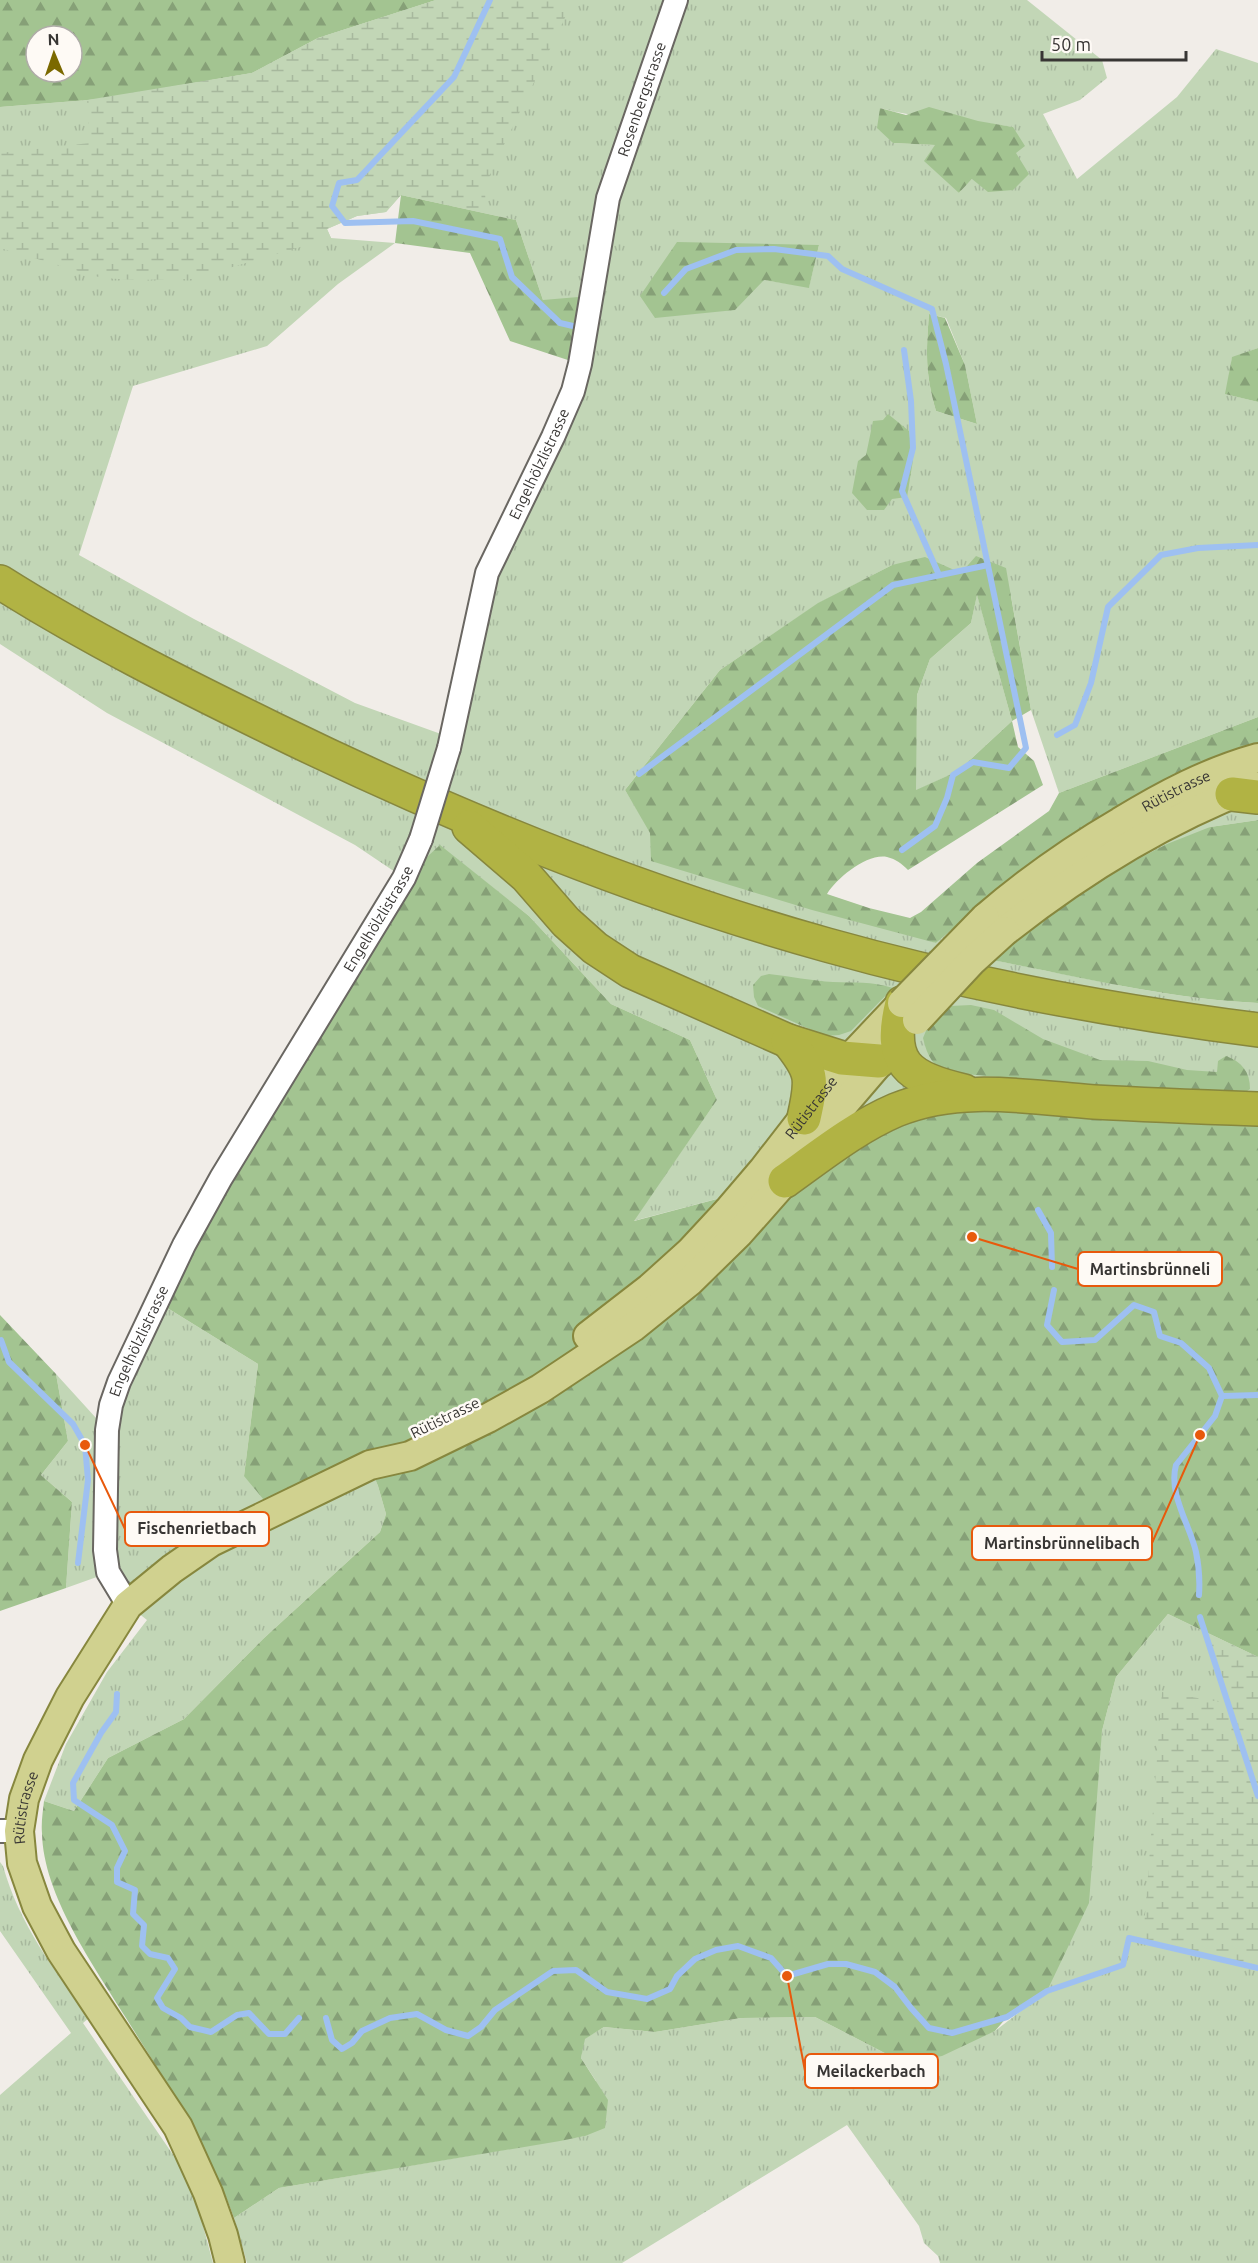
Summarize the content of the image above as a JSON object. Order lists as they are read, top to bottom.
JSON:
{
  "streets": {
    "main road": ["Rütistrasse"],
    "street": ["Rosenbergstrasse", "Engelhölzlistrasse"]
  },
  "crossings": [
    ["Rosenbergstrasse", "Engelhölzlistrasse"],
    ["Engelhölzlistrasse", "Rütistrasse"]
  ],
  "places": [
    "Martinsbrünneli",
    "Martinsbrünnelibach",
    "Fischenrietbach",
    "Meilackerbach"
  ],
  "scale_bar": "50 m",
  "north": "top"
}
